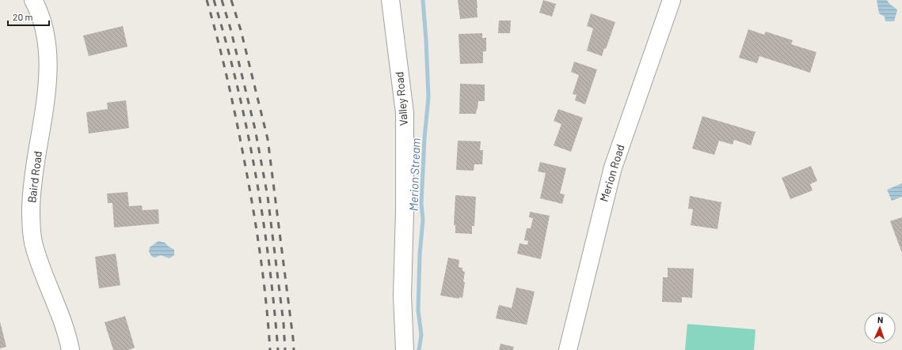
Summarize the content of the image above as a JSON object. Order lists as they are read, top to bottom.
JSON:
{
  "streets": {
    "street": ["Valley Road", "Merion Road", "Baird Road"]
  },
  "water": ["Merion Stream"],
  "scale_bar": "20 m",
  "north": "top"
}
